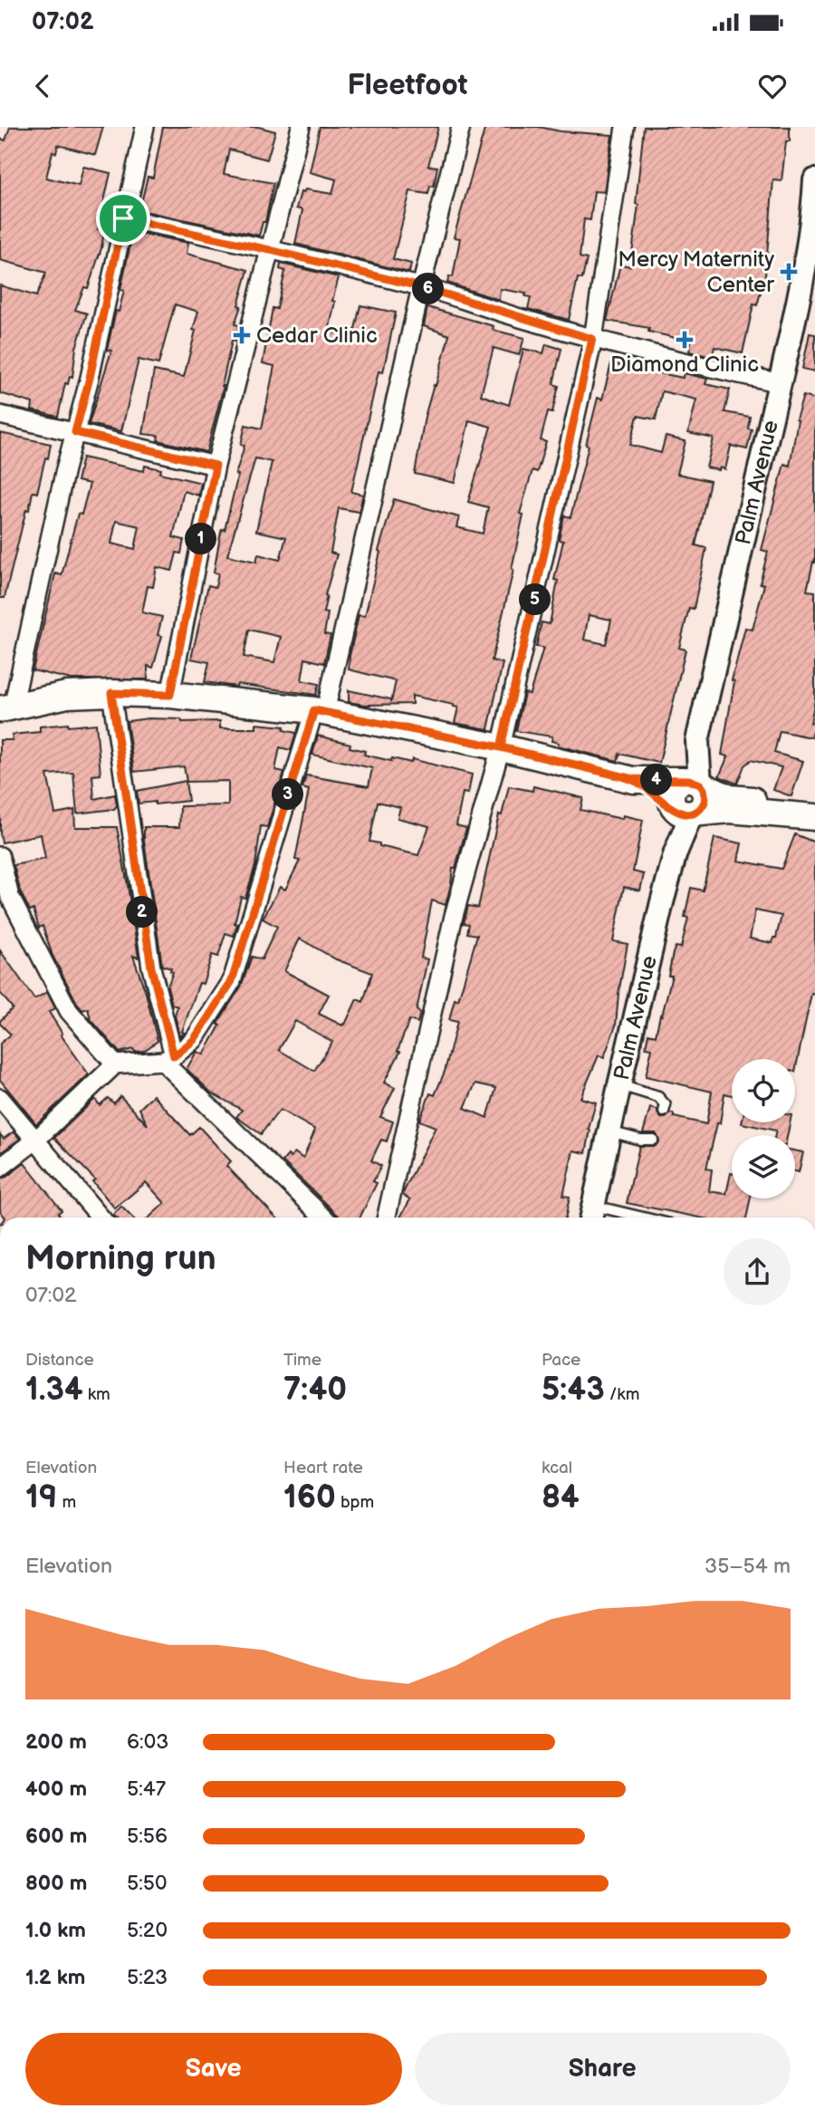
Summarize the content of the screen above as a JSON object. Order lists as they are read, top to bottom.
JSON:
{
  "streets": {
    "street": ["Palm Avenue"]
  },
  "places": {
    "health": ["Mercy Maternity Center", "Cedar Clinic", "Diamond Clinic"]
  },
  "page": {
    "status": "07:02",
    "header": "Fleetfoot",
    "pins": [
      "6",
      "1",
      "5",
      "4",
      "3",
      "2"
    ],
    "heading": ["Morning run", "07:02"],
    "stats": [
      ["Distance", "1.34 km"],
      ["Time", "7:40"],
      ["Pace", "5:43 /km"],
      ["Elevation", "19 m"],
      ["Heart rate", "160 bpm"],
      ["kcal", "84"]
    ],
    "chart": ["Elevation", "35–54 m"],
    "list": [
      {
        "name": "200 m",
        "note": "6:03"
      },
      {
        "name": "400 m",
        "note": "5:47"
      },
      {
        "name": "600 m",
        "note": "5:56"
      },
      {
        "name": "800 m",
        "note": "5:50"
      },
      {
        "name": "1.0 km",
        "note": "5:20"
      },
      {
        "name": "1.2 km",
        "note": "5:23"
      }
    ],
    "buttons": ["Save", "Share"]
  }
}
